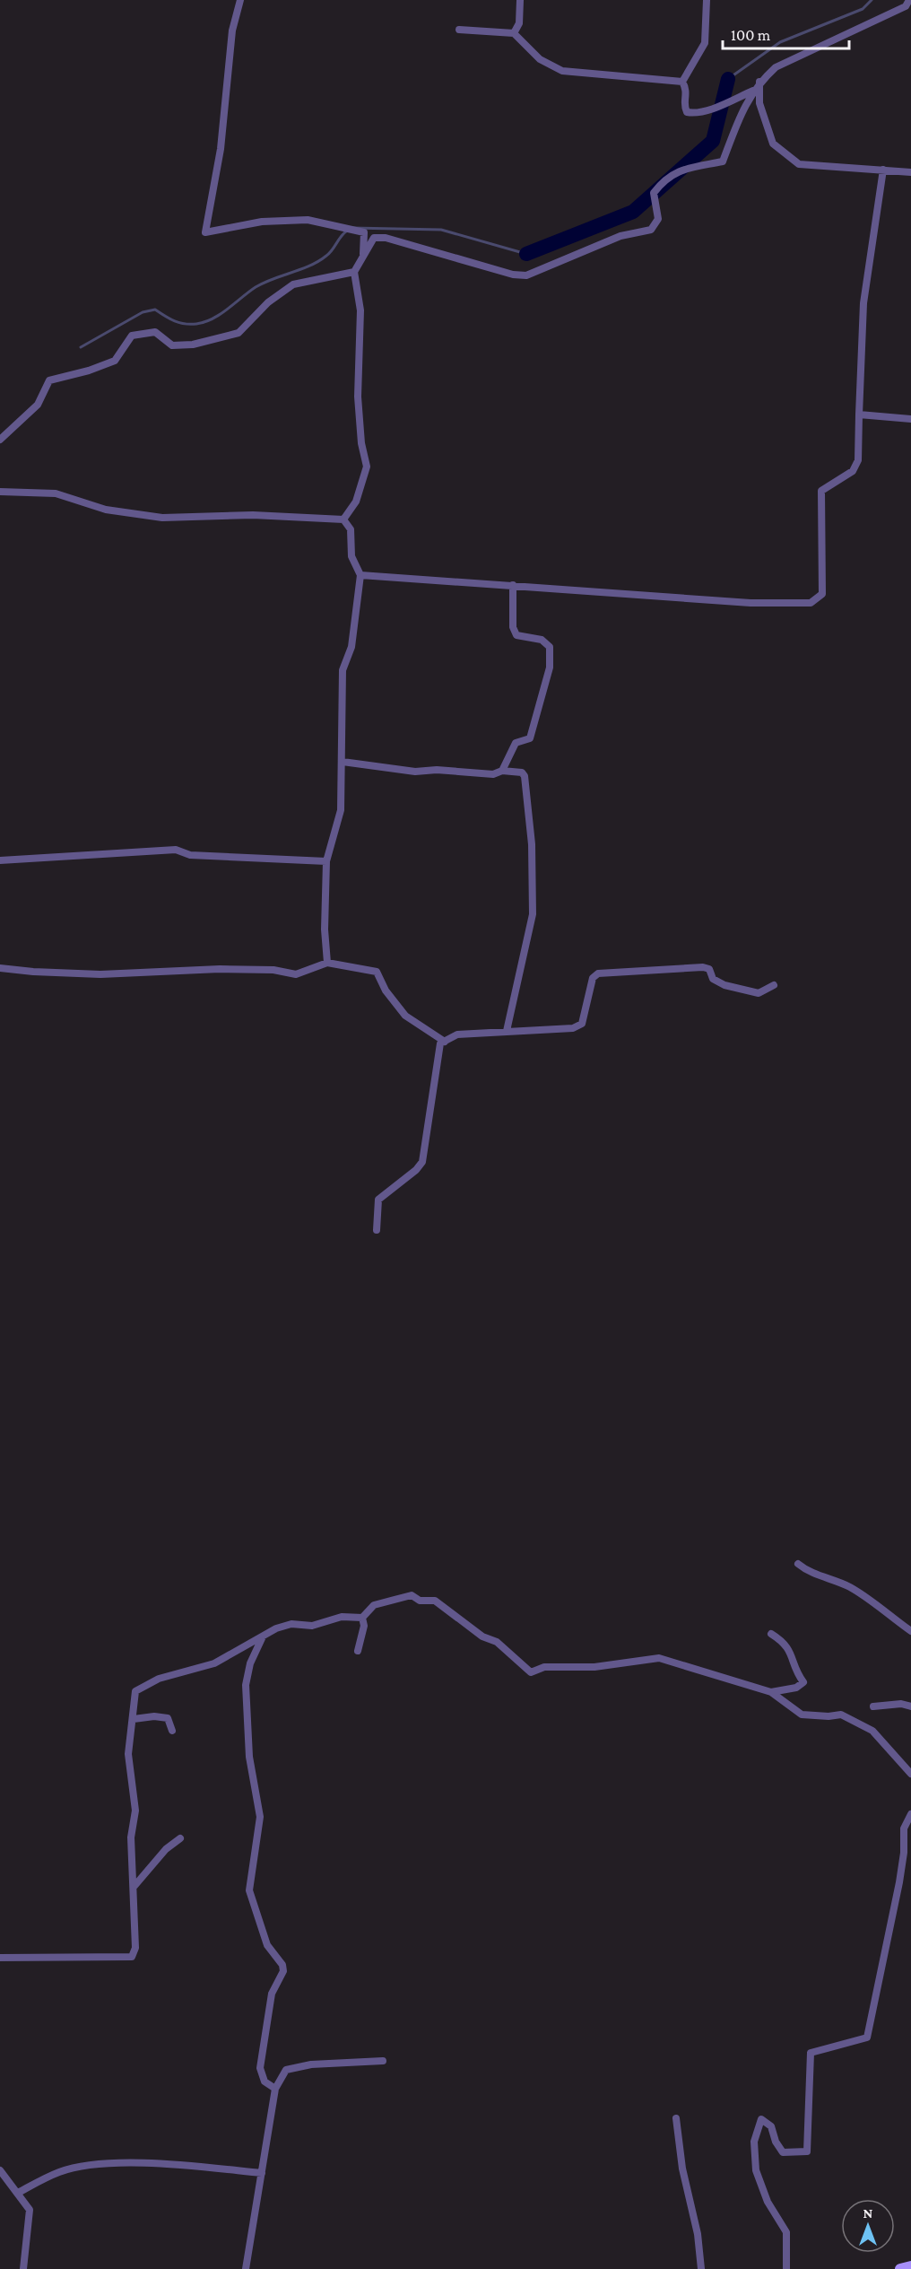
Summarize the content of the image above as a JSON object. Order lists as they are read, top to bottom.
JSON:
{
  "scale_bar": "100 m",
  "north": "top"
}
